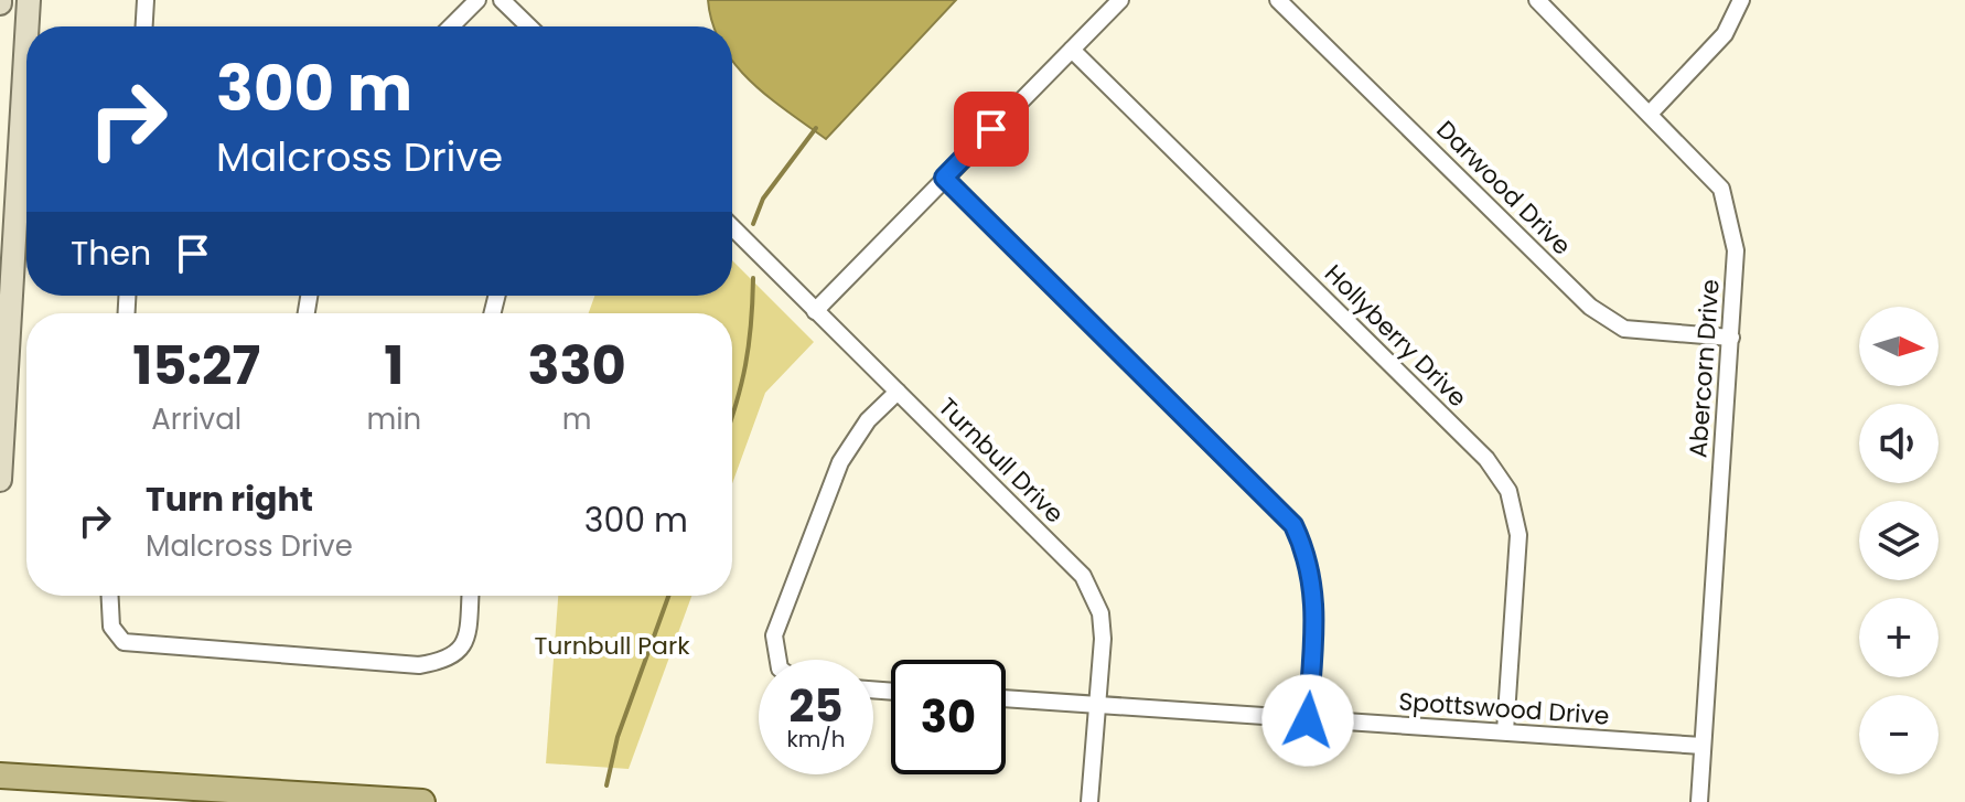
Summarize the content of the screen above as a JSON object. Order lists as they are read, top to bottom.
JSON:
{
  "streets": {
    "street": [
      "Darwood Drive",
      "Hollyberry Drive",
      "Abercorn Drive",
      "Turnbull Drive",
      "Spottswood Drive"
    ]
  },
  "crossings": [
    ["Darwood Drive", "Abercorn Drive"],
    ["Hollyberry Drive", "Spottswood Drive"],
    ["Abercorn Drive", "Spottswood Drive"],
    ["Turnbull Drive", "Spottswood Drive"]
  ],
  "parks": ["Turnbull Park"],
  "north": "right",
  "page": {
    "turn": ["300 m", "Malcross Drive"],
    "then": "Then",
    "map_buttons": ["+", "−"],
    "eta": [
      "15:27",
      "Arrival",
      "1",
      "min",
      "330",
      "m"
    ],
    "list": [
      {
        "name": "Turn right",
        "note": "Malcross Drive",
        "value": "300 m"
      }
    ],
    "speed": "25 km/h",
    "limit": "30"
  }
}
